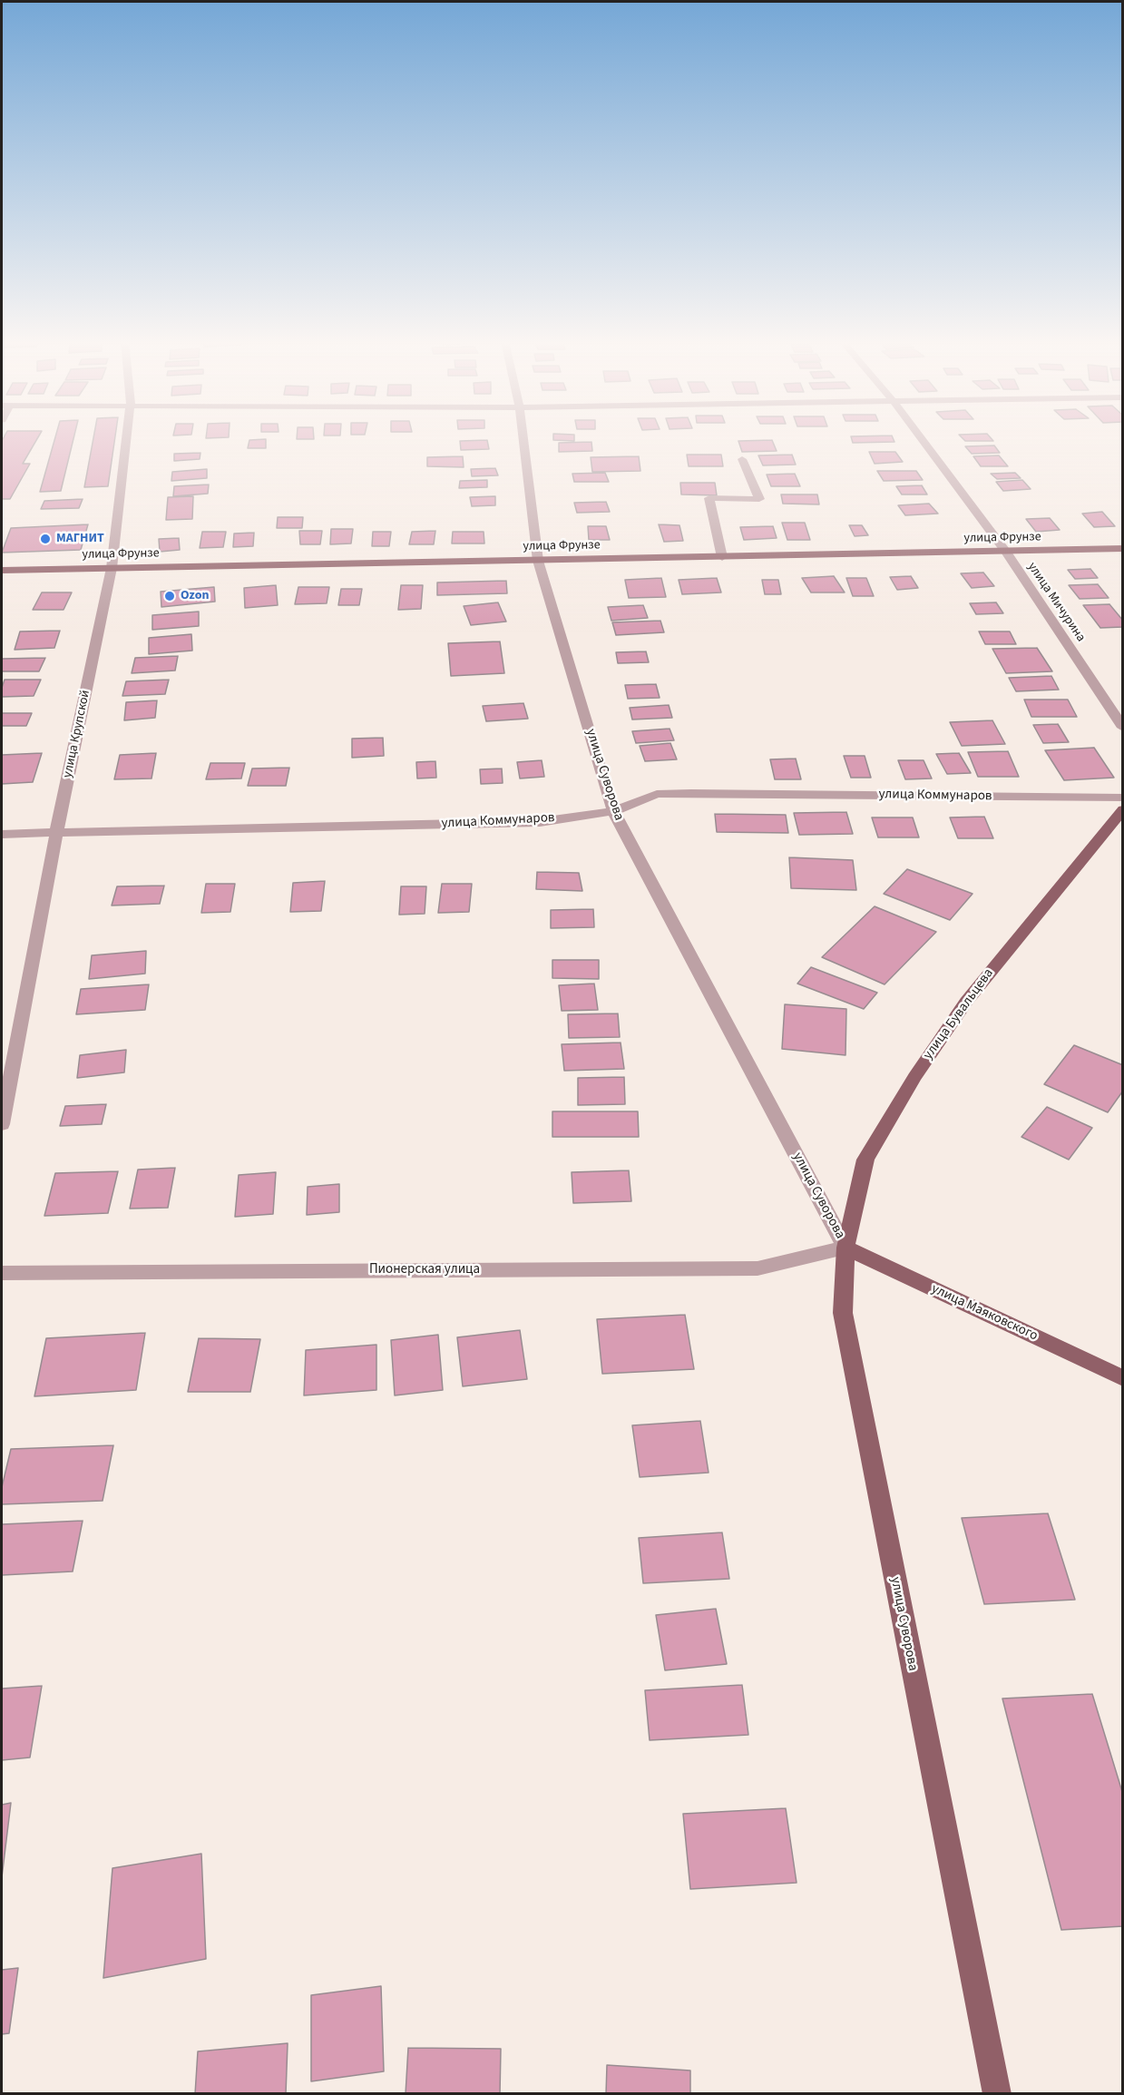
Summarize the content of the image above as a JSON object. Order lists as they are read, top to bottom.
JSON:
{
  "streets": {
    "main road": [
      "улица Фрунзе",
      "улица Суворова",
      "улица Бувальцева",
      "улица Маяковского"
    ],
    "street": [
      "улица Мичурина",
      "улица Крупской",
      "улица Коммунаров",
      "Пионерская улица"
    ]
  },
  "crossings": [
    ["улица Фрунзе", "улица Мичурина"],
    ["улица Фрунзе", "улица Крупской"],
    ["улица Фрунзе", "улица Суворова"],
    ["улица Крупской", "улица Коммунаров"],
    ["улица Суворова", "улица Коммунаров"],
    ["улица Суворова", "улица Бувальцева"],
    ["улица Суворова", "Пионерская улица"],
    ["улица Суворова", "улица Маяковского"],
    ["улица Бувальцева", "Пионерская улица"],
    ["улица Бувальцева", "улица Маяковского"],
    ["Пионерская улица", "улица Маяковского"]
  ],
  "places": ["МАГНИТ", "Ozon"]
}
